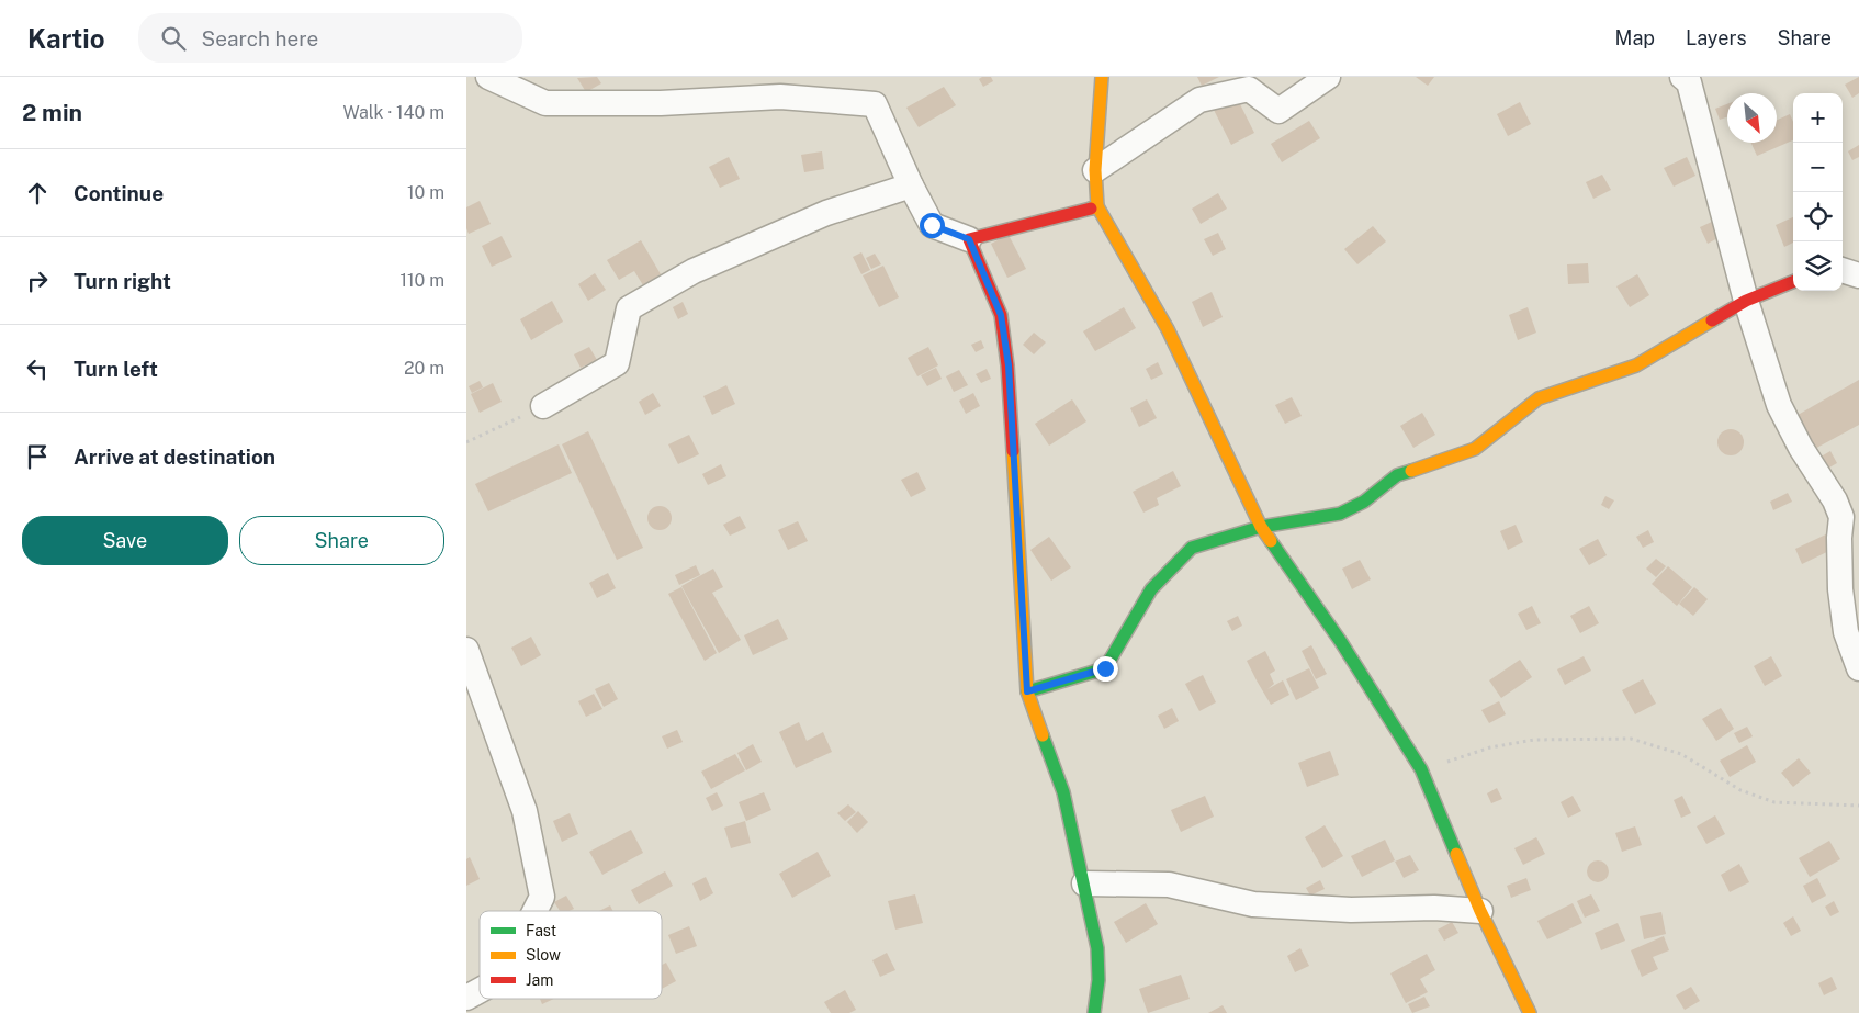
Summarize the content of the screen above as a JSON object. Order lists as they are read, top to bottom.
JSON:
{
  "legend": ["Fast", "Slow", "Jam"],
  "north": "bottom right",
  "page": {
    "header": "Kartio",
    "search": "Search here",
    "nav": ["Map", "Layers", "Share"],
    "heading": ["2 min", "Walk · 140 m"],
    "map_buttons": ["+", "−"],
    "list": [
      ["Continue", "10 m"],
      ["Turn right", "110 m"],
      ["Turn left", "20 m"],
      "Arrive at destination"
    ],
    "buttons": ["Save", "Share"]
  }
}
